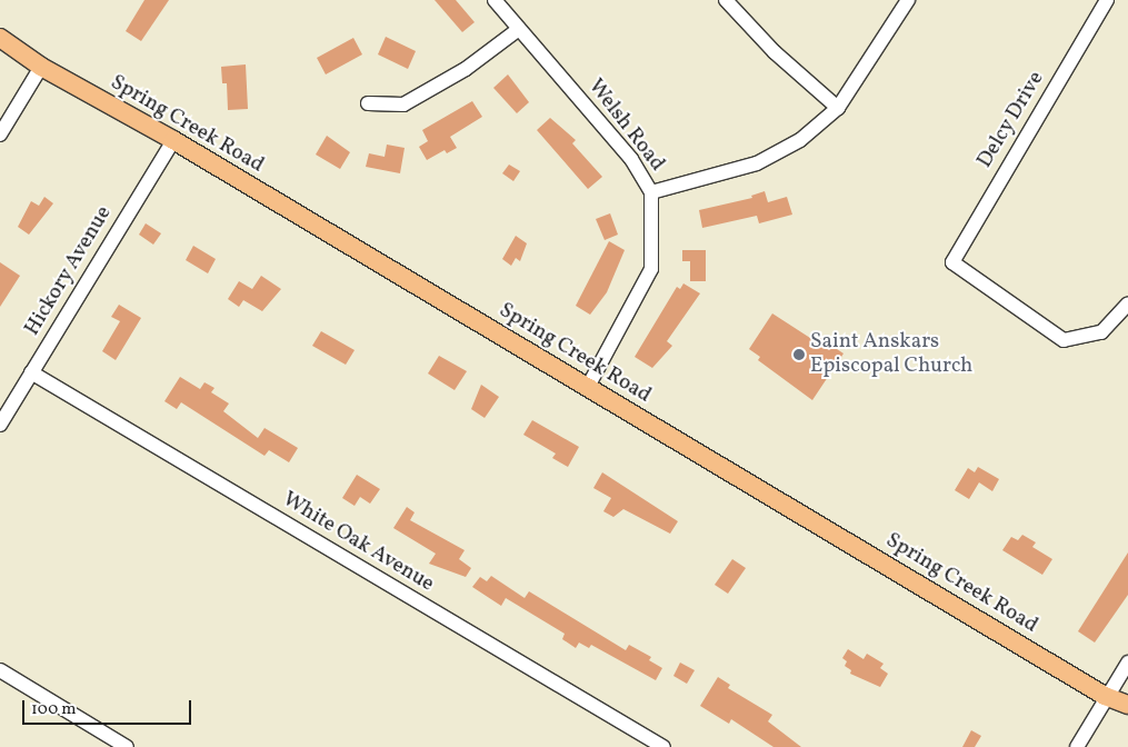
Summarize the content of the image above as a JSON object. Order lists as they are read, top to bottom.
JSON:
{
  "streets": {
    "main road": ["Spring Creek Road"],
    "street": [
      "Delcy Drive",
      "Welsh Road",
      "Hickory Avenue",
      "White Oak Avenue"
    ]
  },
  "crossings": [
    ["Spring Creek Road", "Welsh Road"],
    ["Spring Creek Road", "Hickory Avenue"],
    ["Hickory Avenue", "White Oak Avenue"]
  ],
  "places": ["Saint Anskars Episcopal Church"],
  "scale_bar": "100 m"
}
